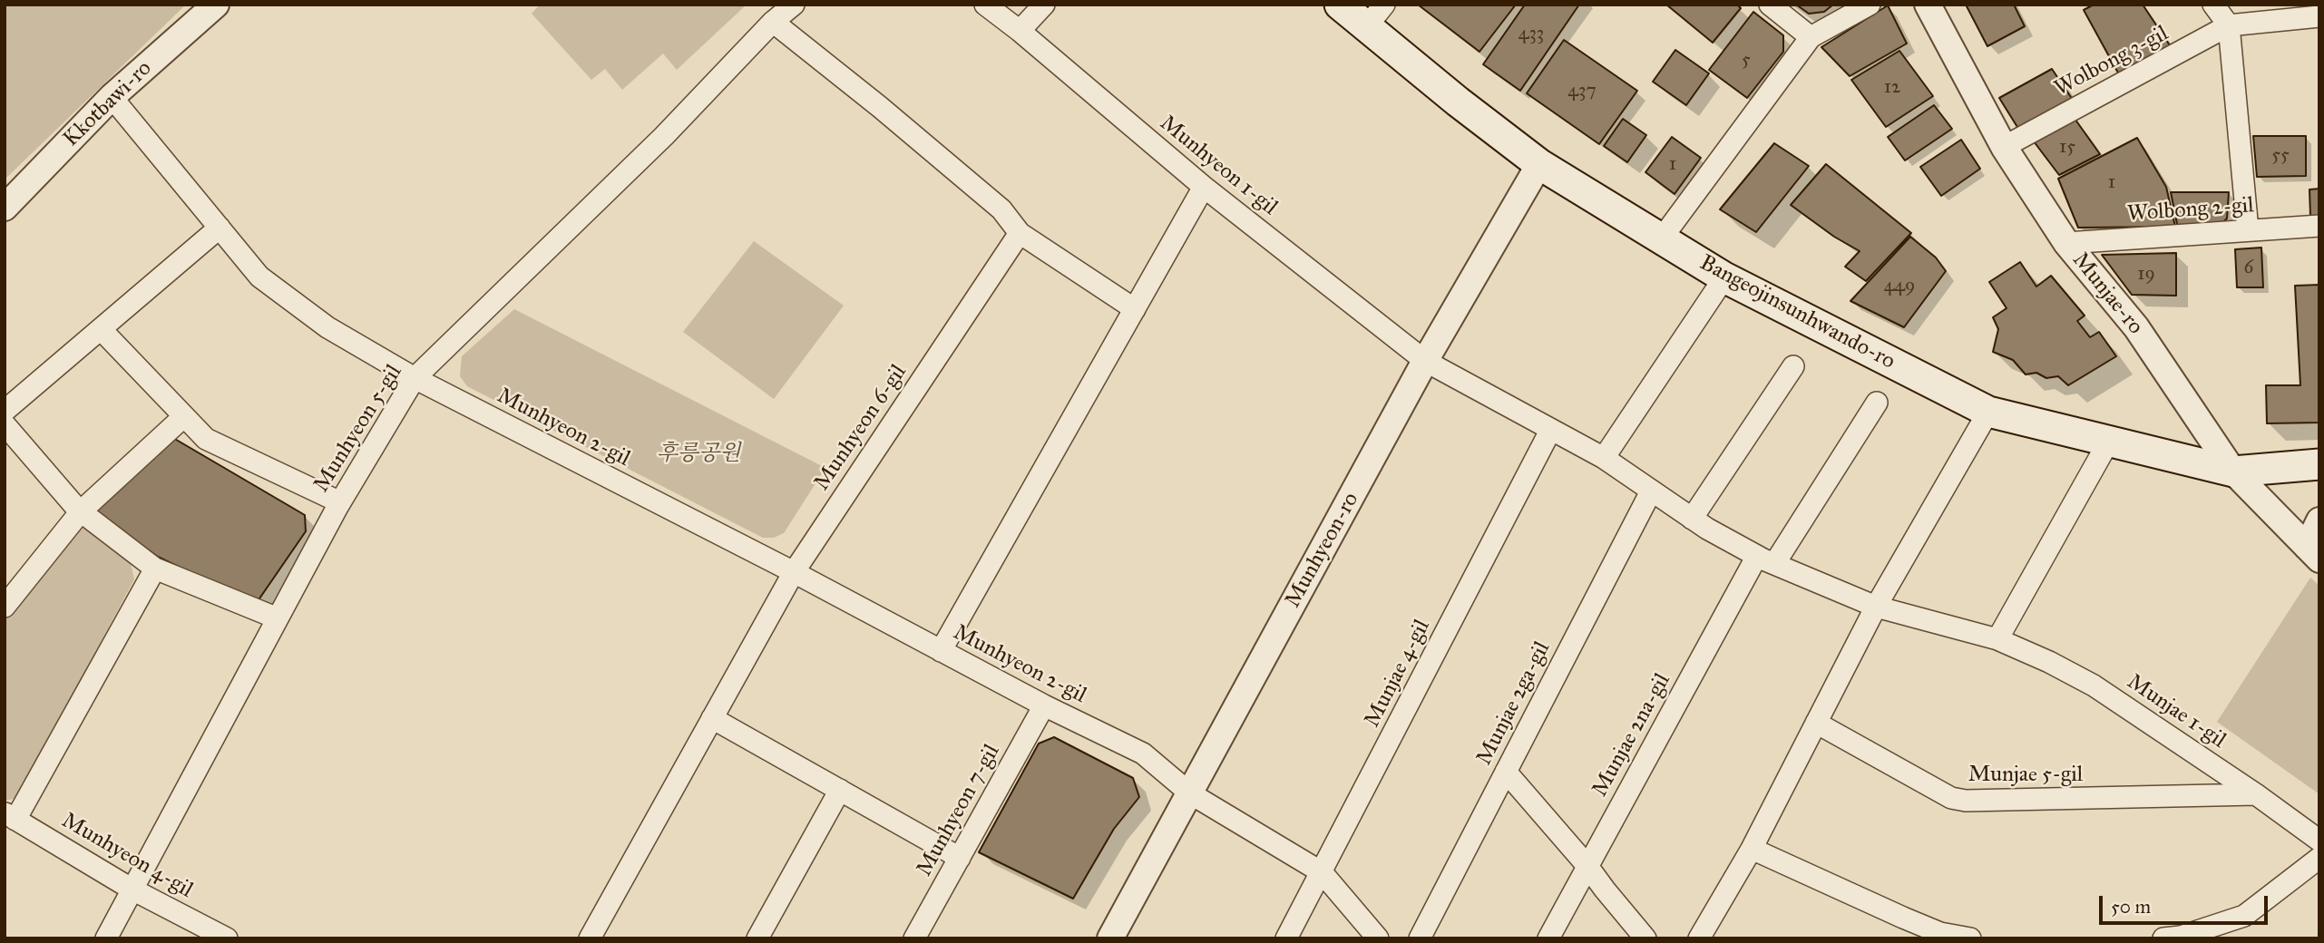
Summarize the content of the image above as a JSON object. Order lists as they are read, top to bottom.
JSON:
{
  "streets": {
    "main road": ["Bangeojinsunhwando-ro"],
    "street": [
      "Wolbong 3-gil",
      "Kkotbawi-ro",
      "Munhyeon 1-gil",
      "Wolbong 2-gil",
      "Munjae-ro",
      "Munhyeon 2-gil",
      "Munhyeon 6-gil",
      "Munhyeon 5-gil",
      "Munhyeon-ro",
      "Munjae 4-gil",
      "Munjae 2ga-gil",
      "Munjae 1-gil",
      "Munjae 2na-gil",
      "Munjae 5-gil",
      "Munhyeon 7-gil",
      "Munhyeon 4-gil"
    ]
  },
  "crossings": [
    ["Wolbong 3-gil", "Munjae-ro"],
    ["Kkotbawi-ro", "Munhyeon 2-gil"],
    ["Munhyeon 1-gil", "Munhyeon-ro"],
    ["Munhyeon 1-gil", "Munjae 1-gil"],
    ["Wolbong 2-gil", "Munjae-ro"],
    ["Munjae-ro", "Bangeojinsunhwando-ro"],
    ["Bangeojinsunhwando-ro", "Munhyeon-ro"],
    ["Munhyeon 2-gil", "Munhyeon 6-gil"],
    ["Munhyeon 2-gil", "Munhyeon 5-gil"],
    ["Munhyeon 2-gil", "Munhyeon-ro"],
    ["Munhyeon 2-gil", "Munjae 4-gil"],
    ["Munhyeon 2-gil", "Munhyeon 7-gil"],
    ["Munhyeon 5-gil", "Munhyeon 4-gil"],
    ["Munhyeon-ro", "Munjae 1-gil"],
    ["Munjae 4-gil", "Munjae 1-gil"],
    ["Munjae 2ga-gil", "Munjae 1-gil"],
    ["Munjae 1-gil", "Munjae 2na-gil"],
    ["Munjae 1-gil", "Munjae 5-gil"]
  ],
  "parks": ["후릉공원"],
  "house_numbers": [
    "433",
    "5",
    "12",
    "437",
    "15",
    "55",
    "1",
    "1",
    "6",
    "19",
    "449"
  ],
  "scale_bar": "50 m"
}
